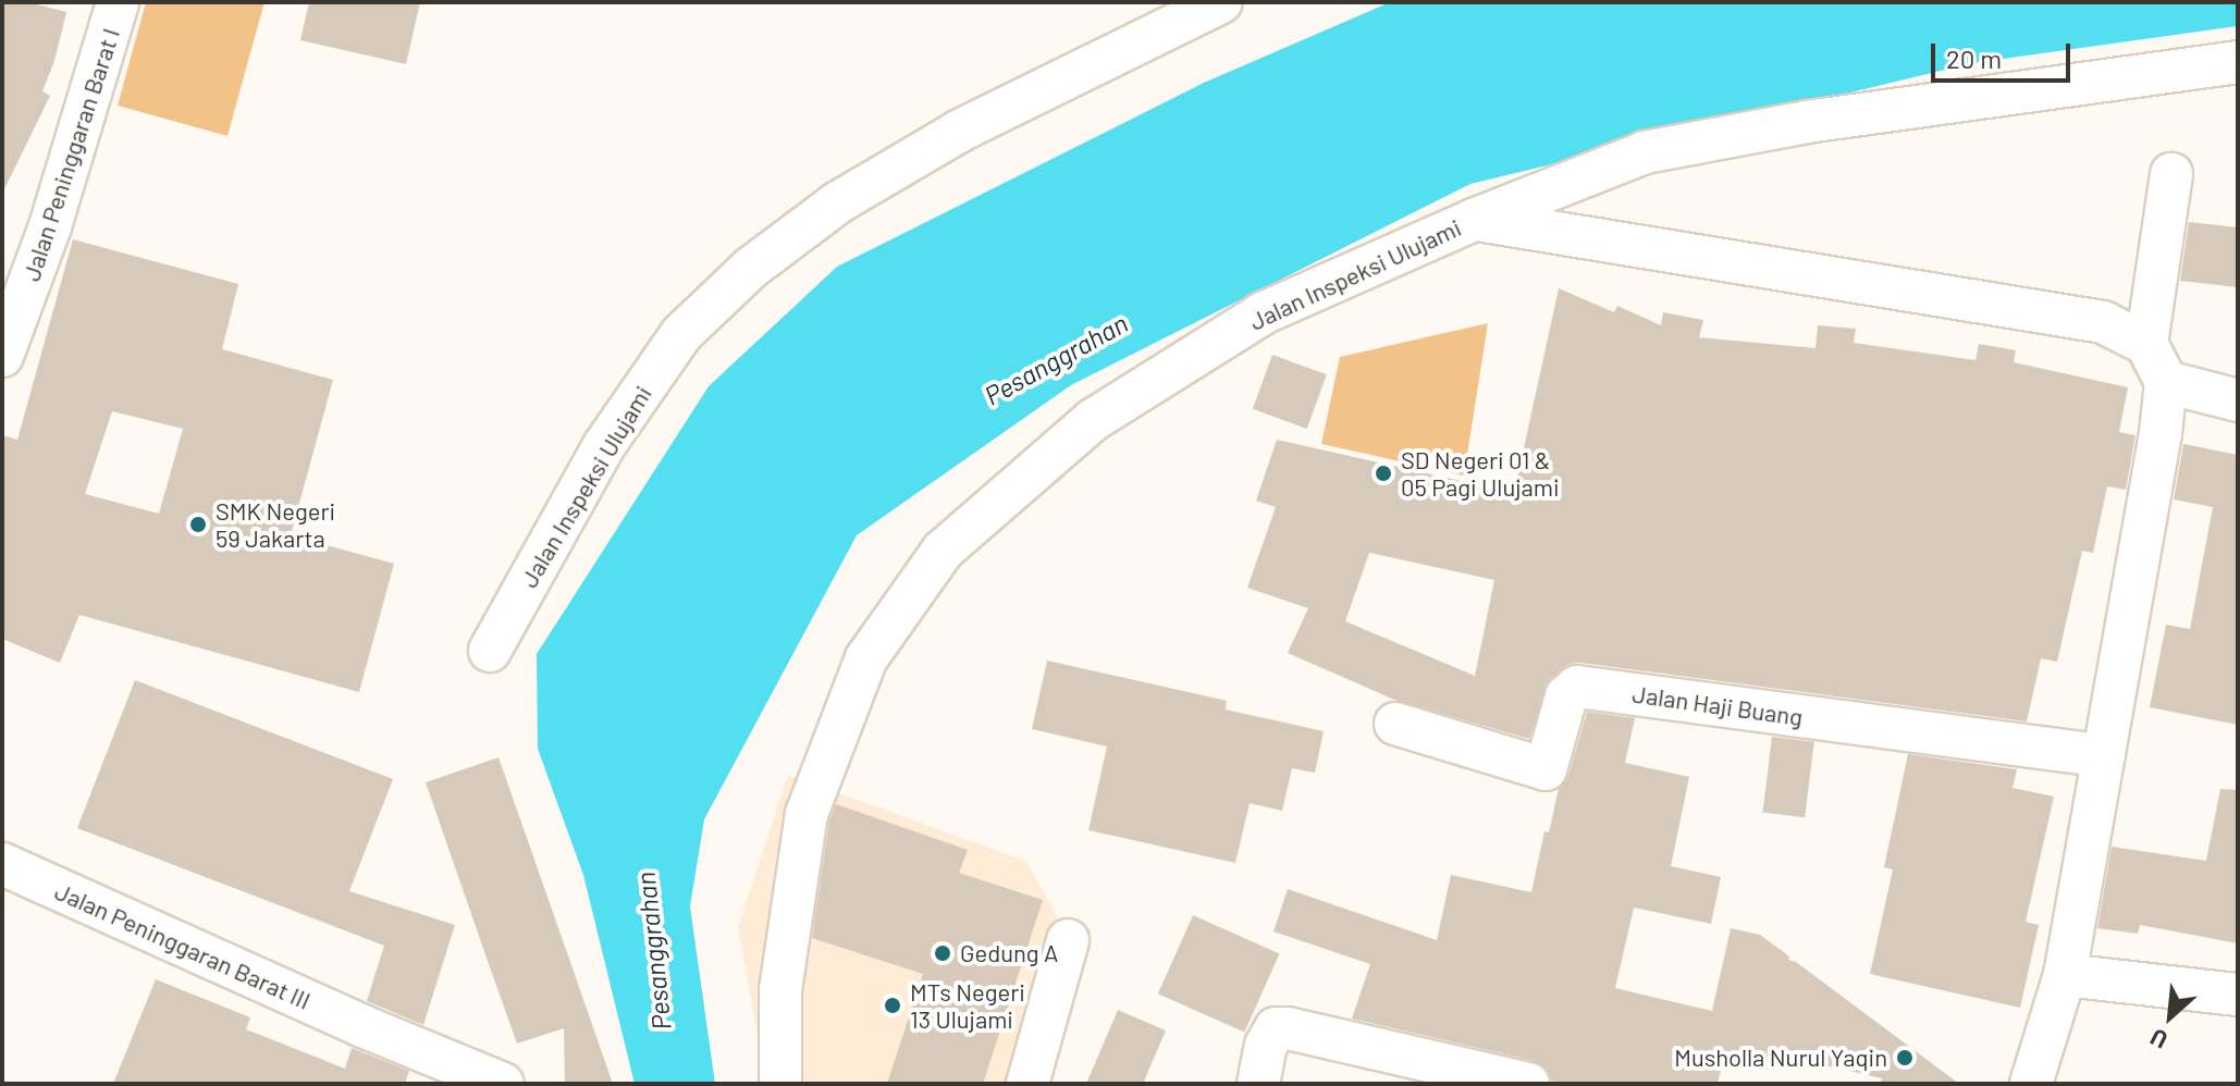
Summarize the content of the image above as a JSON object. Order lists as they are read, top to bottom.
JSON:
{
  "streets": {
    "street": [
      "Jalan Peninggaran Barat I",
      "Jalan Inspeksi Ulujami",
      "Jalan Haji Buang",
      "Jalan Peninggaran Barat III"
    ]
  },
  "water": ["Pesanggrahan"],
  "places": [
    "SD Negeri 01 & 05 Pagi Ulujami",
    "SMK Negeri 59 Jakarta",
    "Gedung A",
    "MTs Negeri 13 Ulujami",
    "Musholla Nurul Yaqin"
  ],
  "scale_bar": "20 m",
  "north": "bottom left"
}
